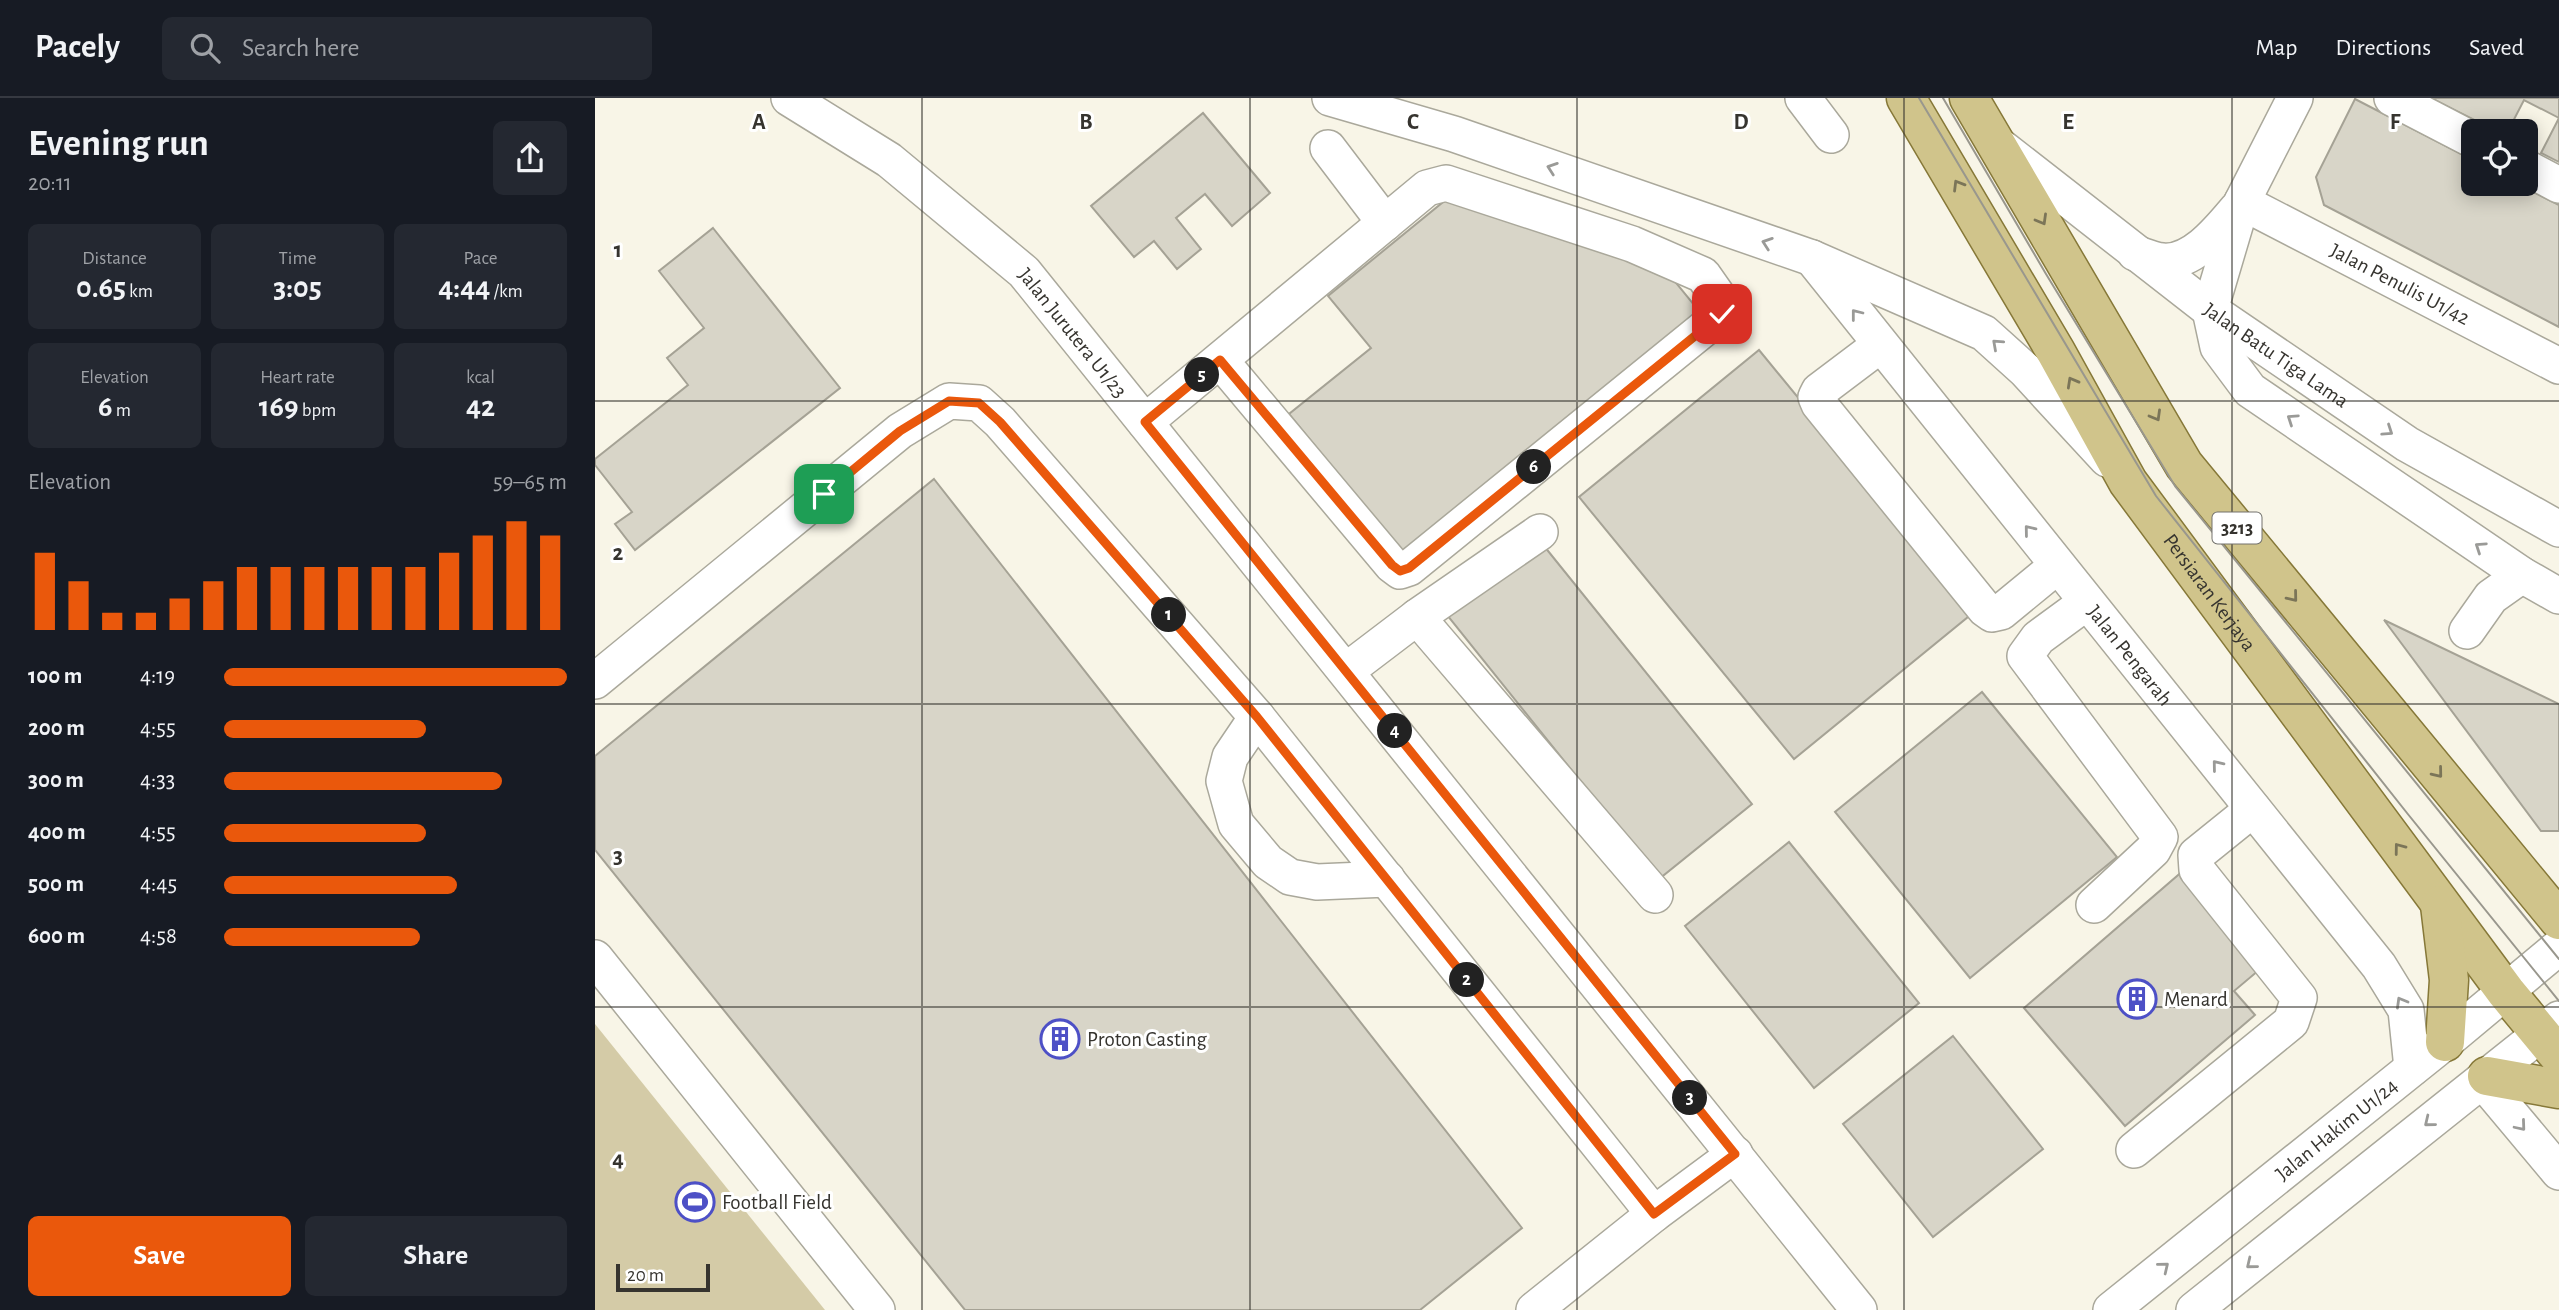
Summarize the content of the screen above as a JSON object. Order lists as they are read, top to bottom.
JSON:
{
  "streets": {
    "main road": ["3213", "Persiaran Kerjaya"],
    "street": [
      "Jalan Penulis U1/42",
      "Jalan Jurutera U1/23",
      "Jalan Batu Tiga Lama",
      "Jalan Pengarah",
      "Jalan Hakim U1/24"
    ]
  },
  "crossings": [
    ["Persiaran Kerjaya", "Jalan Hakim U1/24"],
    ["Jalan Pengarah", "Jalan Hakim U1/24"]
  ],
  "places": {
    "building": ["Menard", "Proton Casting"],
    "sports": ["Football Field"]
  },
  "scale_bar": "20 m",
  "page": {
    "header": "Pacely",
    "search": "Search here",
    "nav": ["Map", "Directions", "Saved"],
    "heading": ["Evening run", "20:11"],
    "stats": [
      ["Distance", "0.65 km"],
      ["Time", "3:05"],
      ["Pace", "4:44 /km"],
      ["Elevation", "6 m"],
      ["Heart rate", "169 bpm"],
      ["kcal", "42"]
    ],
    "pins": [
      "5",
      "6",
      "1",
      "4",
      "2",
      "3"
    ],
    "chart": ["Elevation", "59–65 m"],
    "list": [
      {
        "name": "100 m",
        "note": "4:19"
      },
      {
        "name": "200 m",
        "note": "4:55"
      },
      {
        "name": "300 m",
        "note": "4:33"
      },
      {
        "name": "400 m",
        "note": "4:55"
      },
      {
        "name": "500 m",
        "note": "4:45"
      },
      {
        "name": "600 m",
        "note": "4:58"
      }
    ],
    "buttons": ["Save", "Share"],
    "scale": "20 m"
  },
  "grid": {
    "columns": [
      "A",
      "B",
      "C",
      "D",
      "E",
      "F"
    ],
    "rows": [
      "1",
      "2",
      "3",
      "4"
    ]
  }
}
